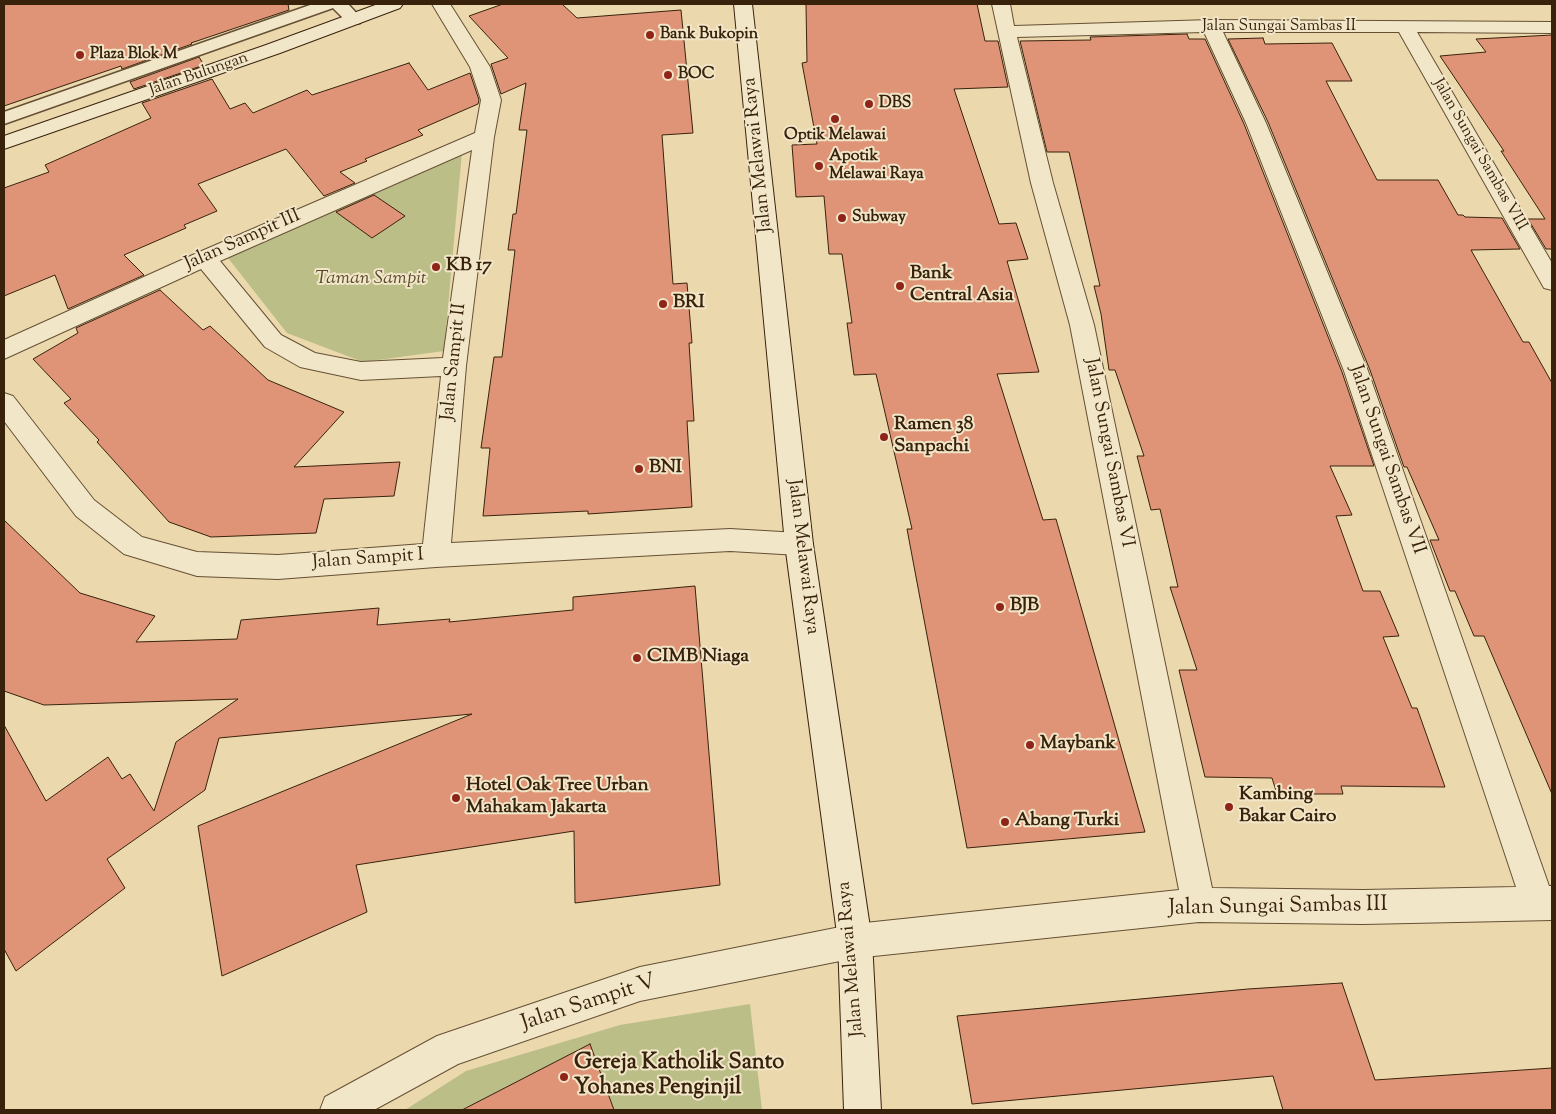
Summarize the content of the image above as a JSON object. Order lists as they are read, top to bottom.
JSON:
{
  "streets": {
    "street": [
      "Jalan Sungai Sambas II",
      "Jalan Bulungan",
      "Jalan Melawai Raya",
      "Jalan Sungai Sambas VIII",
      "Jalan Sampit III",
      "Jalan Sampit II",
      "Jalan Sungai Sambas VI",
      "Jalan Sungai Sambas VII",
      "Jalan Sampit I",
      "Jalan Sungai Sambas III",
      "Jalan Sampit V"
    ]
  },
  "crossings": [
    ["Jalan Sungai Sambas II", "Jalan Sungai Sambas VIII"],
    ["Jalan Sungai Sambas II", "Jalan Sungai Sambas VI"],
    ["Jalan Sungai Sambas II", "Jalan Sungai Sambas VII"],
    ["Jalan Melawai Raya", "Jalan Sampit I"],
    ["Jalan Melawai Raya", "Jalan Sungai Sambas III"],
    ["Jalan Melawai Raya", "Jalan Sampit V"],
    ["Jalan Sampit III", "Jalan Sampit II"],
    ["Jalan Sampit II", "Jalan Sampit I"],
    ["Jalan Sungai Sambas VI", "Jalan Sungai Sambas III"],
    ["Jalan Sungai Sambas VII", "Jalan Sungai Sambas III"],
    ["Jalan Sungai Sambas III", "Jalan Sampit V"]
  ],
  "parks": ["Taman Sampit"],
  "places": [
    "Bank Bukopin",
    "Plaza Blok M",
    "BOC",
    "DBS",
    "Optik Melawai",
    "Apotik Melawai Raya",
    "Subway",
    "KB 17",
    "Bank Central Asia",
    "BRI",
    "Ramen 38 Sanpachi",
    "BNI",
    "BJB",
    "CIMB Niaga",
    "Maybank",
    "Hotel Oak Tree Urban Mahakam Jakarta",
    "Kambing Bakar Cairo",
    "Abang Turki",
    "Gereja Katholik Santo Yohanes Penginjil"
  ]
}
